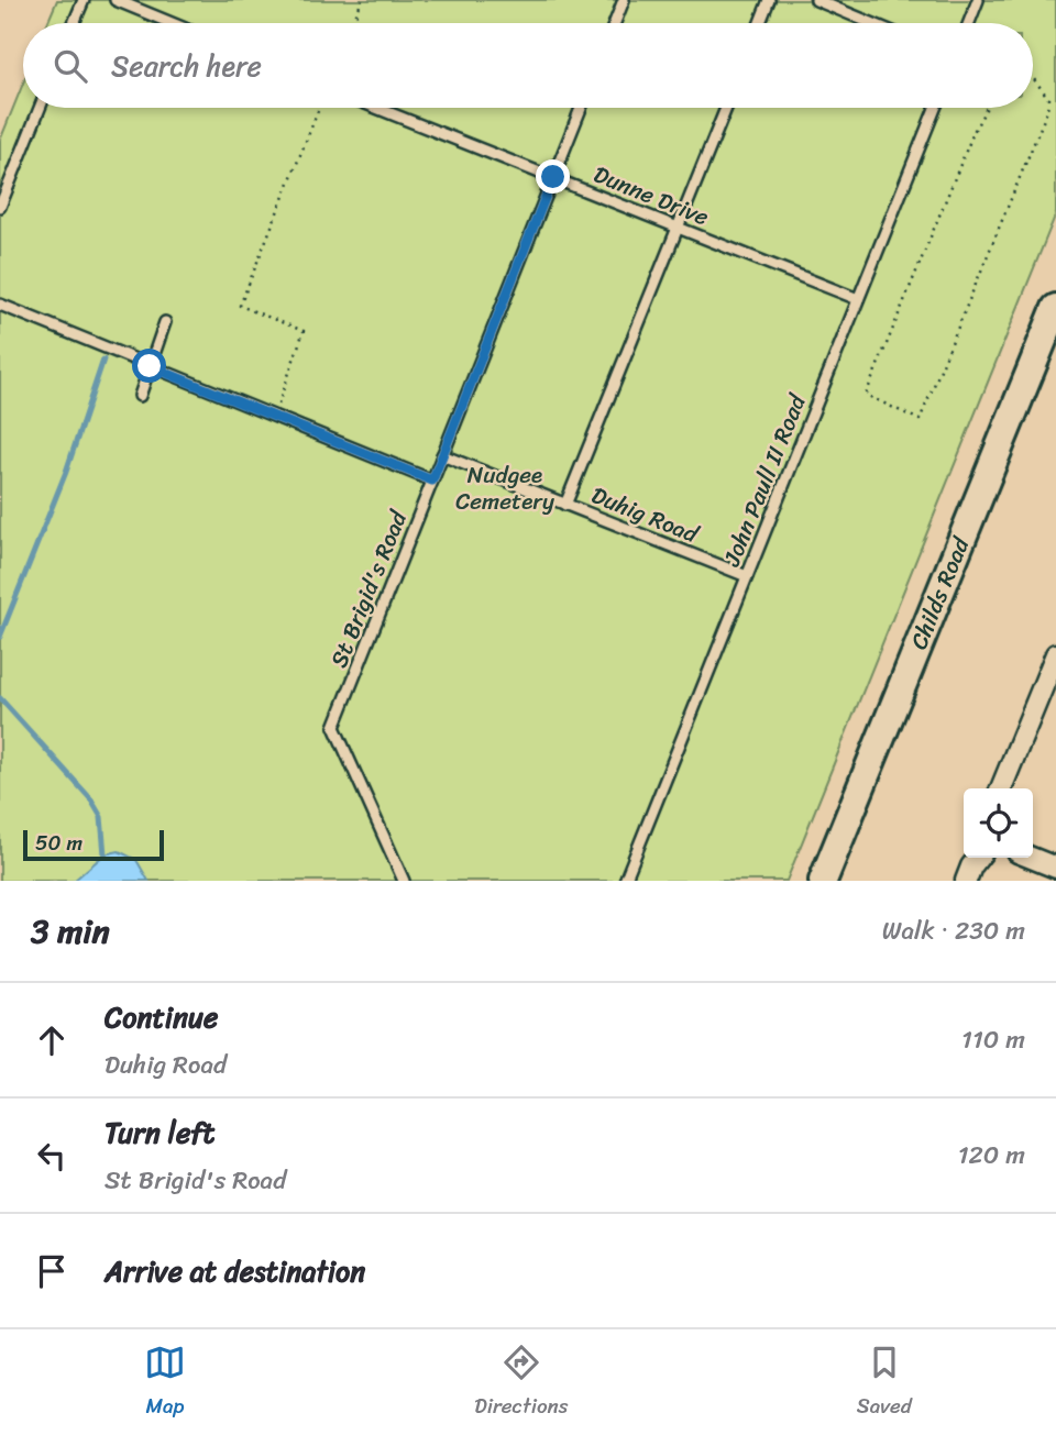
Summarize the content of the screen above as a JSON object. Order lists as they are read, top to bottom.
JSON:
{
  "streets": {
    "main road": ["Childs Road"],
    "lane": [
      "Dunne Drive",
      "John Paull II Road",
      "Duhig Road",
      "St Brigid's Road"
    ]
  },
  "crossings": [
    ["Dunne Drive", "John Paull II Road"],
    ["Dunne Drive", "St Brigid's Road"],
    ["John Paull II Road", "Duhig Road"],
    ["Duhig Road", "St Brigid's Road"]
  ],
  "parks": ["Nudgee Cemetery"],
  "scale_bar": "50 m",
  "page": {
    "search": "Search here",
    "scale": "50 m",
    "heading": ["3 min", "Walk · 230 m"],
    "list": [
      ["Continue", "Duhig Road", "110 m"],
      ["Turn left", "St Brigid's Road", "120 m"],
      "Arrive at destination"
    ],
    "nav": ["Map", "Directions", "Saved"]
  }
}
